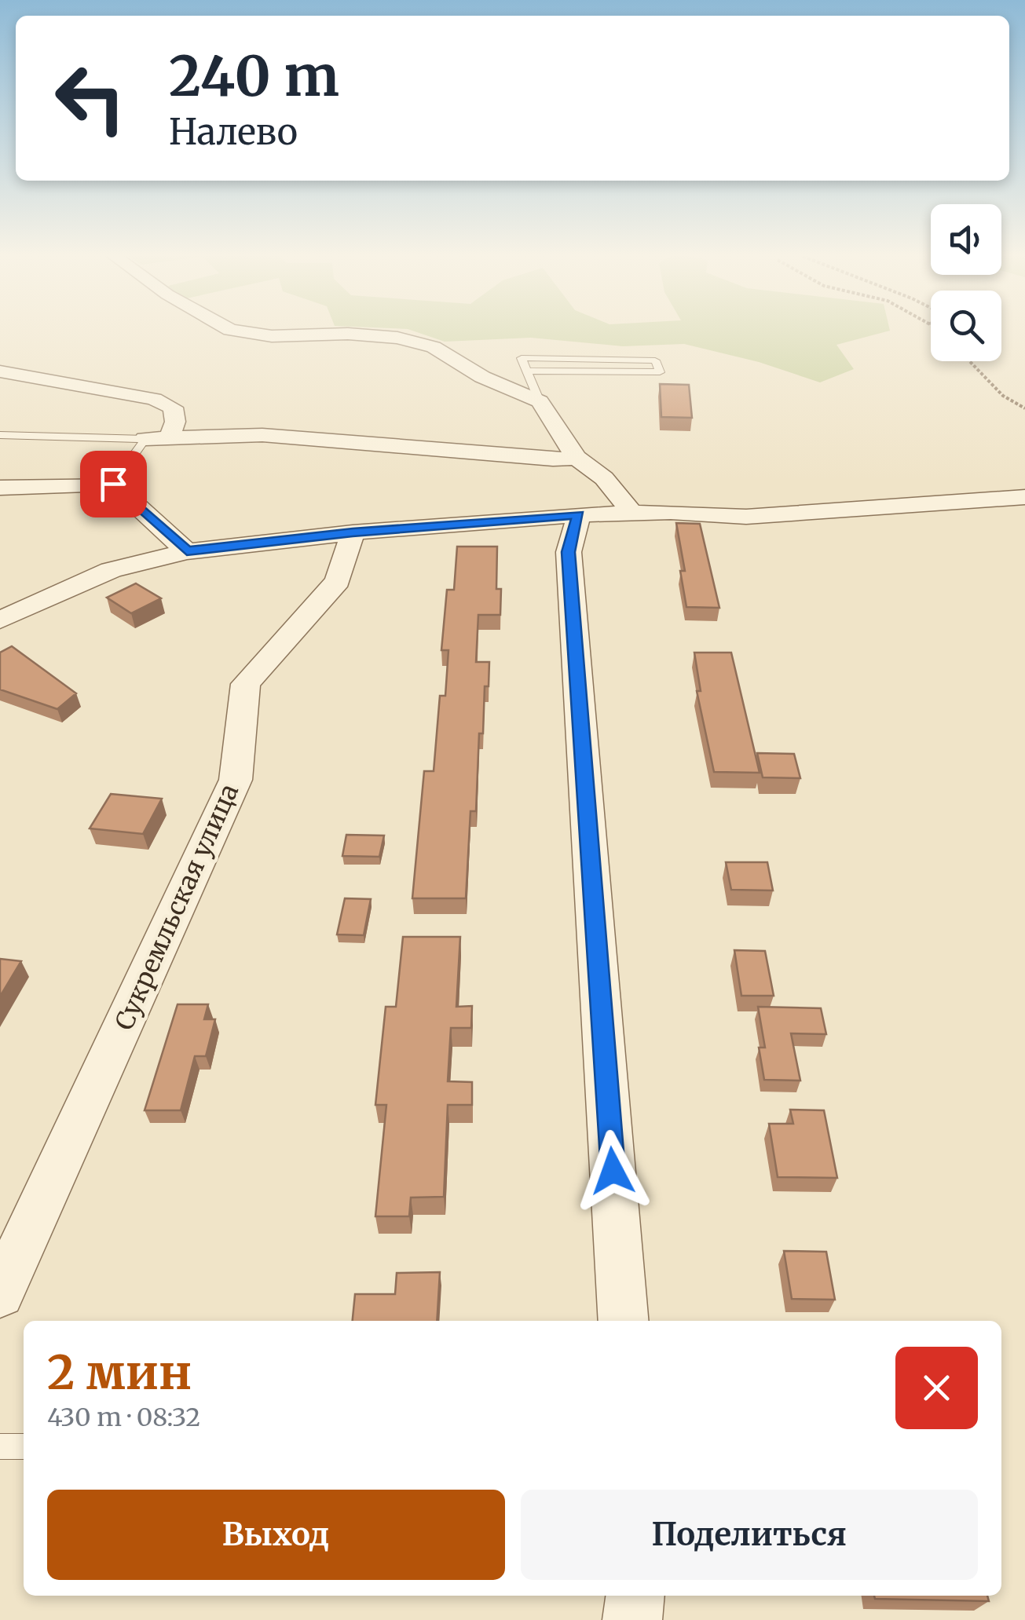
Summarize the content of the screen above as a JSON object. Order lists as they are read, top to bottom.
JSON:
{
  "streets": {
    "street": ["Сукремльская улица"]
  },
  "page": {
    "turn": ["240 m", "Налево"],
    "heading": ["2 мин", "430 m · 08:32"],
    "buttons": ["Выход", "Поделиться"]
  }
}
